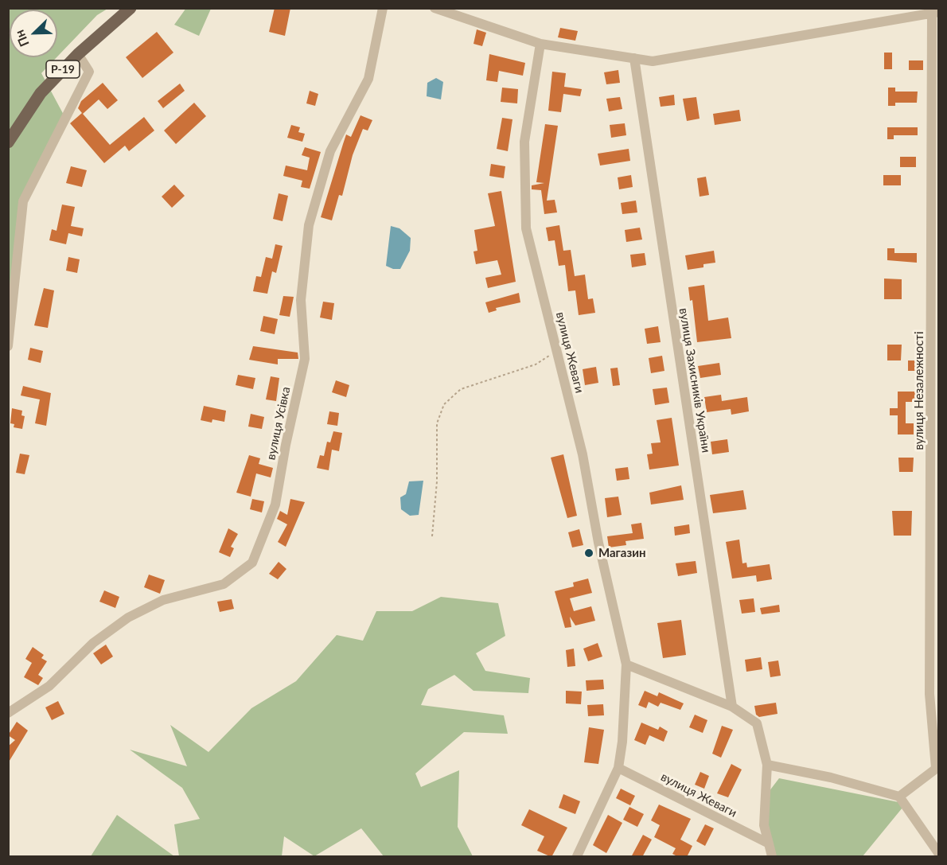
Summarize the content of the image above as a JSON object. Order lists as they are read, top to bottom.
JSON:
{
  "streets": {
    "main road": ["Р-19"],
    "street": [
      "вулиця Жеваги",
      "вулиця Захисників України",
      "вулиця Незалежності",
      "вулиця Усівка"
    ]
  },
  "places": ["Магазин"],
  "north": "bottom left"
}
